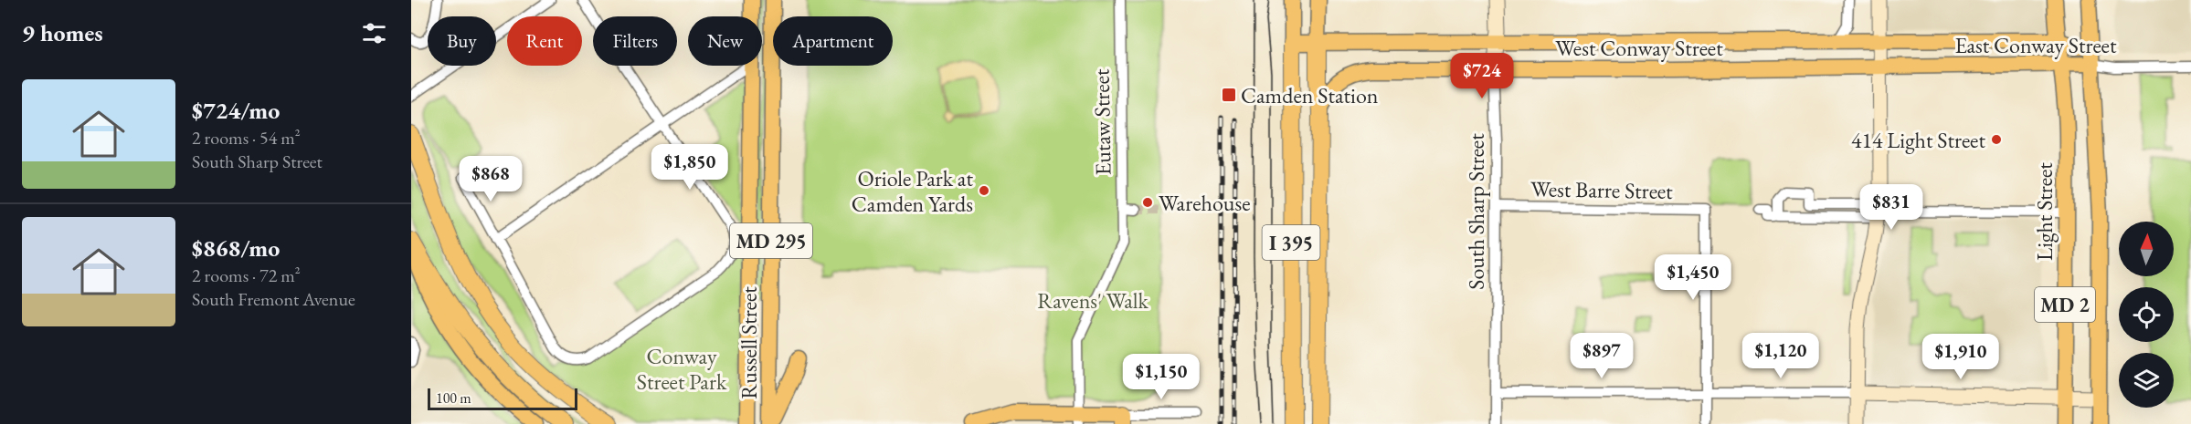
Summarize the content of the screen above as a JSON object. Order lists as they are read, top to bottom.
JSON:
{
  "streets": {
    "highway": ["I 395"],
    "main road": [
      "East Conway Street",
      "West Conway Street",
      "South Sharp Street",
      "Light Street",
      "MD 295",
      "MD 2",
      "Russell Street"
    ],
    "street": ["Eutaw Street", "West Barre Street"]
  },
  "crossings": [
    ["East Conway Street", "West Conway Street"],
    ["East Conway Street", "Light Street"],
    ["East Conway Street", "MD 2"],
    ["West Conway Street", "South Sharp Street"],
    ["West Conway Street", "I 395"],
    ["West Barre Street", "South Sharp Street"]
  ],
  "parks": ["Ravens' Walk", "Conway Street Park"],
  "places": {
    "transit": ["Camden Station"],
    "other": ["414 Light Street", "Oriole Park at Camden Yards", "Warehouse"]
  },
  "scale_bar": "100 m",
  "north": "top",
  "page": {
    "heading": "9 homes",
    "chip": [
      "Buy",
      "Rent",
      "Filters",
      "New",
      "Apartment"
    ],
    "price": [
      "$724",
      "$1,850",
      "$868",
      "$831",
      "$1,450",
      "$897",
      "$1,120",
      "$1,910",
      "$1,150"
    ],
    "list": [
      {
        "name": "$724/mo",
        "note": "2 rooms · 54 m² · South Sharp Street"
      },
      {
        "name": "$868/mo",
        "note": "2 rooms · 72 m² · South Fremont Avenue"
      }
    ],
    "scale": "100 m"
  }
}
